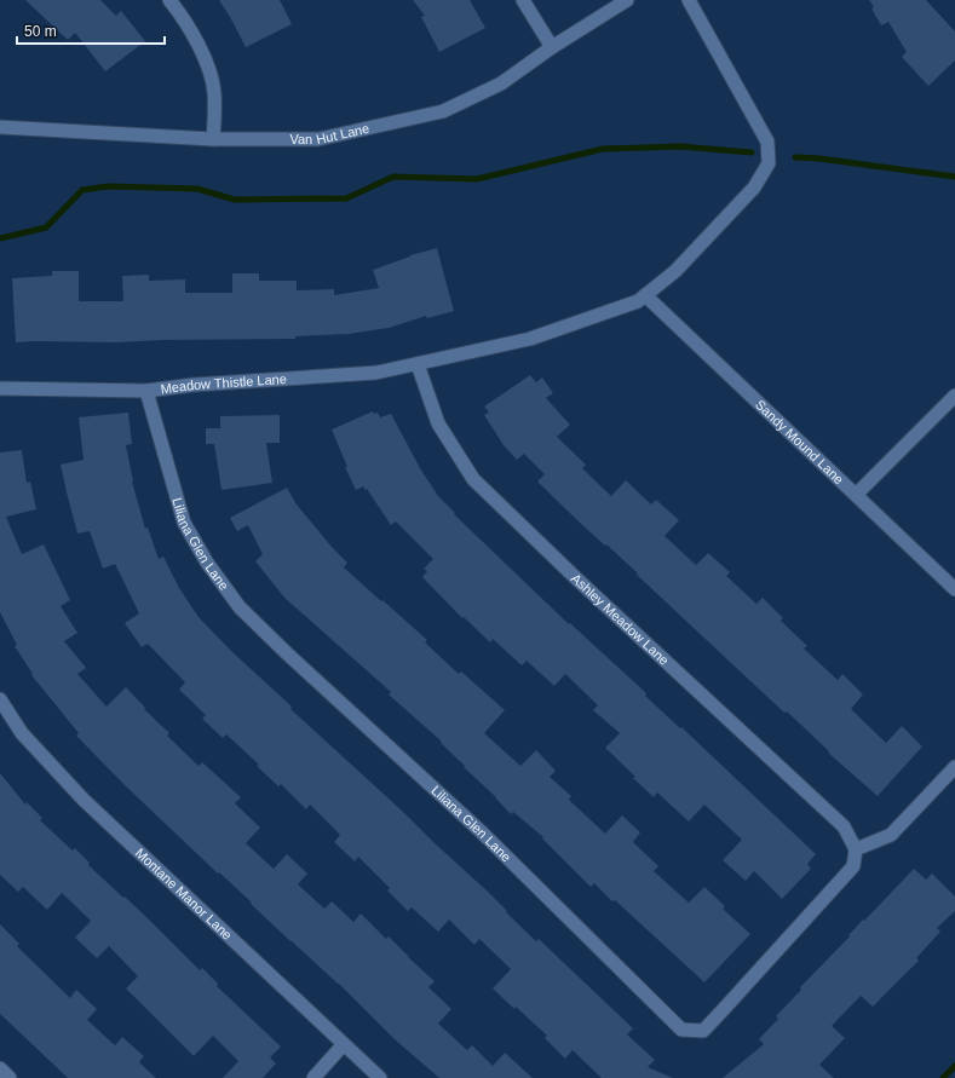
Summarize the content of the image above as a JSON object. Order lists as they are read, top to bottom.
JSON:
{
  "streets": {
    "street": [
      "Van Hut Lane",
      "Meadow Thistle Lane",
      "Sandy Mound Lane",
      "Liliana Glen Lane",
      "Ashley Meadow Lane",
      "Montane Manor Lane"
    ]
  },
  "crossings": [
    ["Meadow Thistle Lane", "Sandy Mound Lane"],
    ["Meadow Thistle Lane", "Liliana Glen Lane"],
    ["Meadow Thistle Lane", "Ashley Meadow Lane"],
    ["Liliana Glen Lane", "Ashley Meadow Lane"]
  ],
  "scale_bar": "50 m"
}
